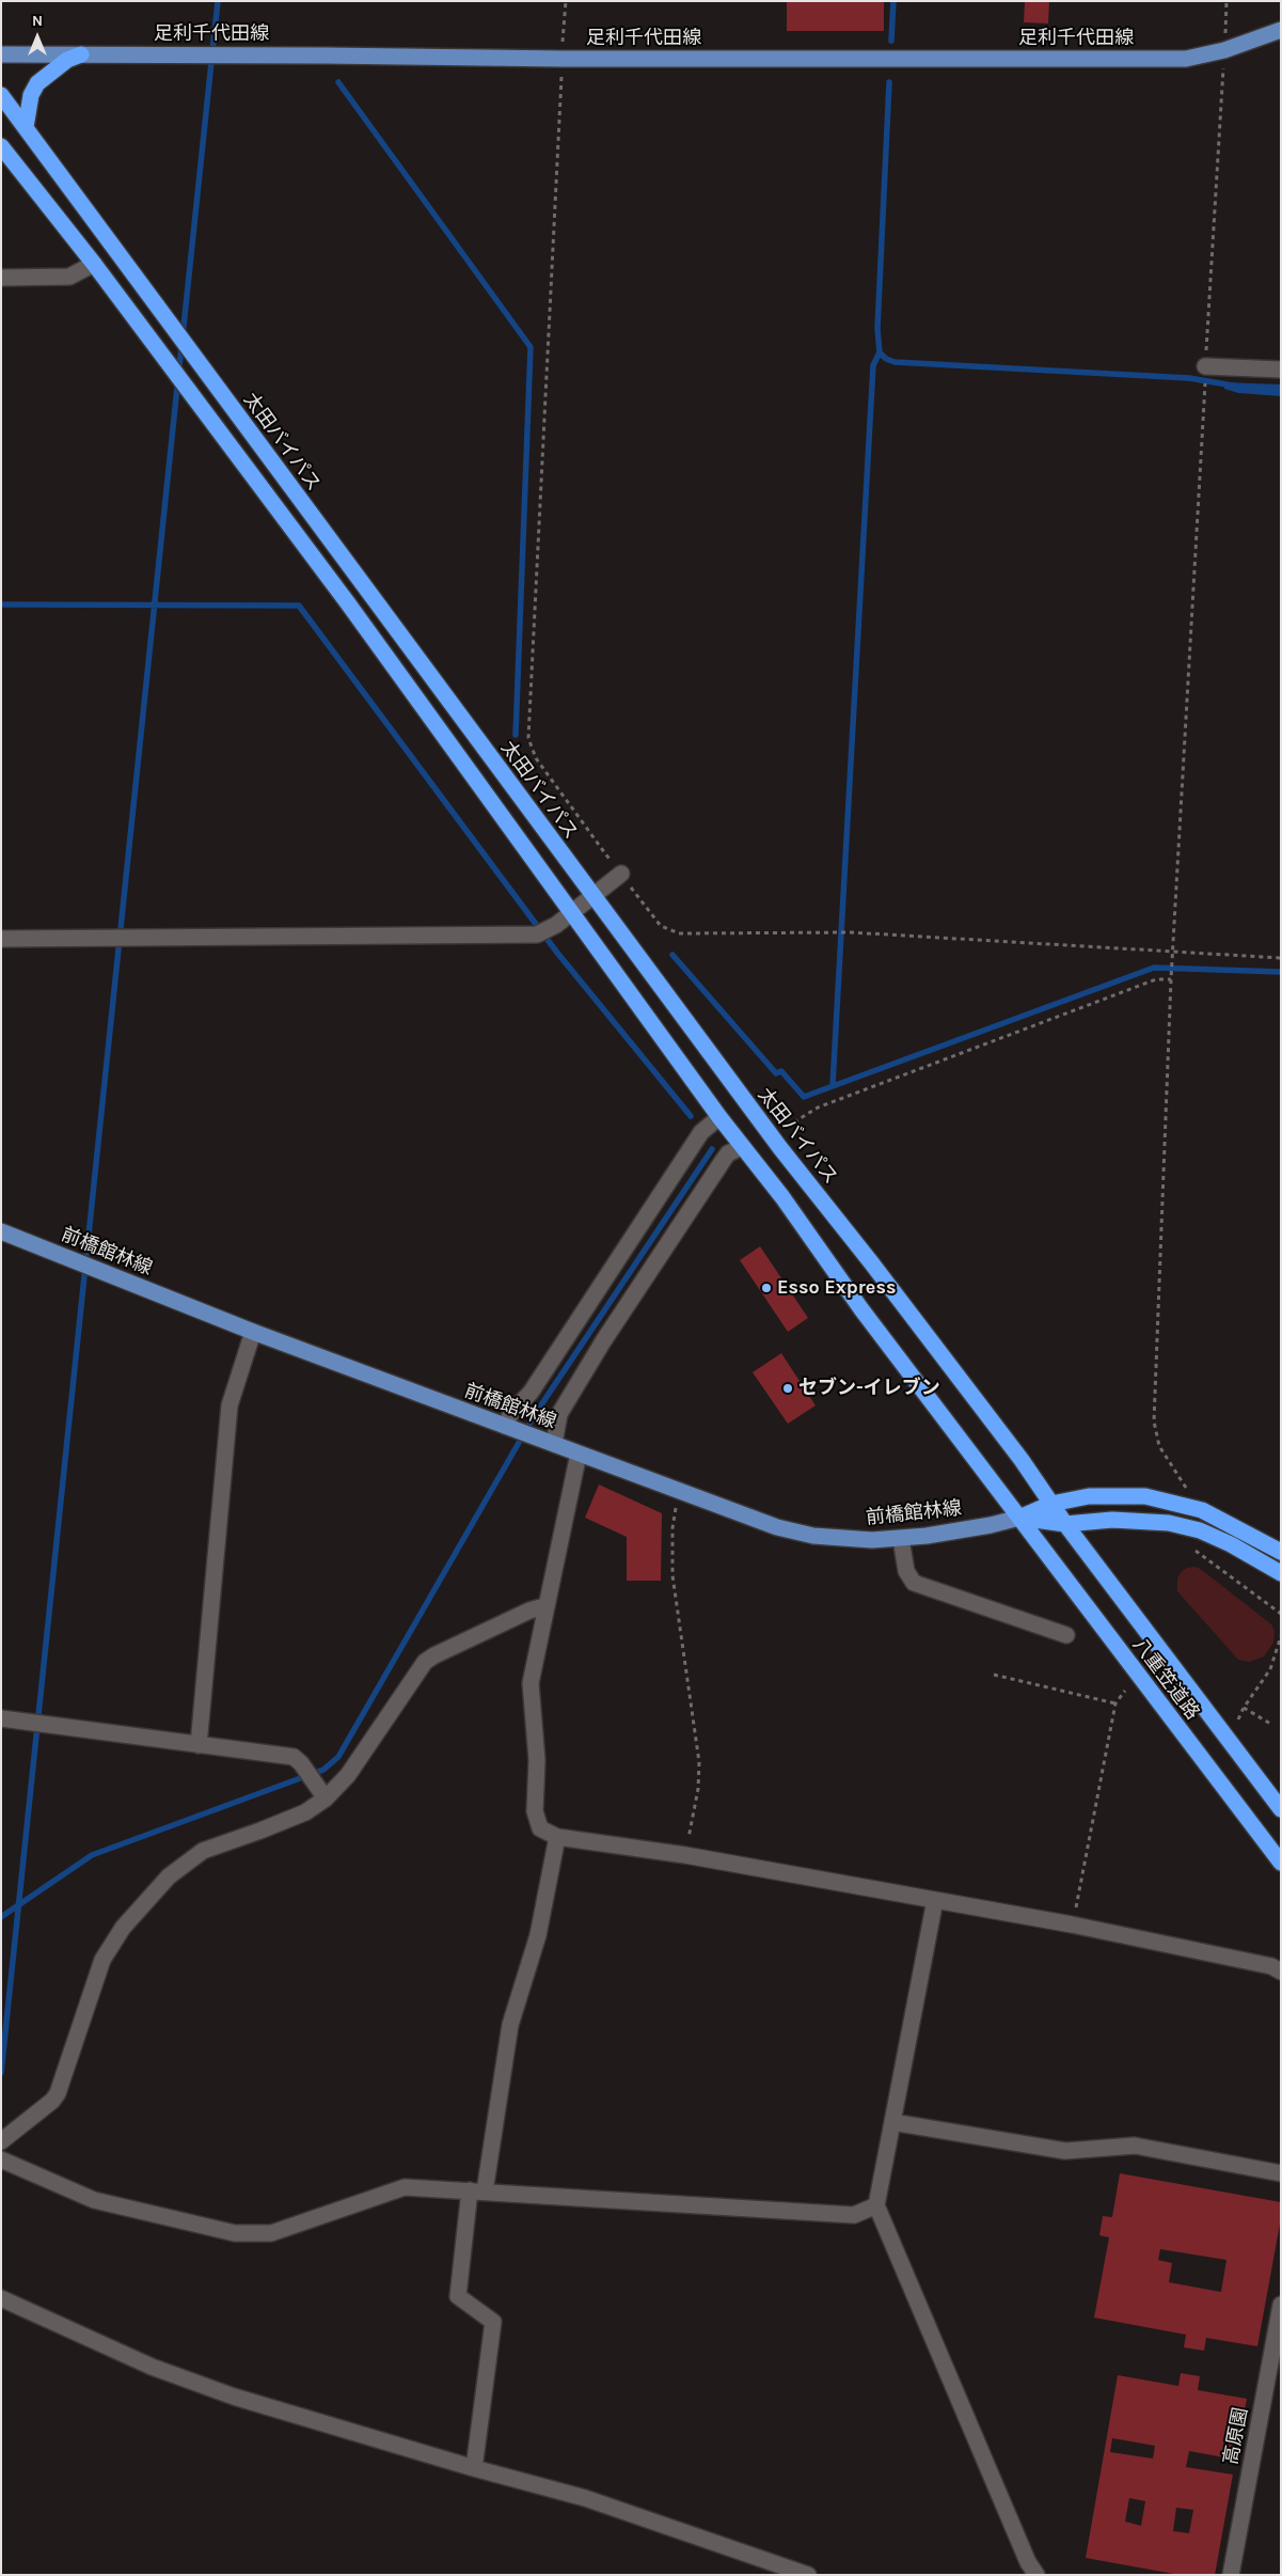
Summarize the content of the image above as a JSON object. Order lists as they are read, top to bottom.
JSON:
{
  "streets": {
    "highway": ["太田バイパス", "八重笠道路"],
    "main road": ["足利千代田線", "前橋館林線"],
    "street": ["高原園"]
  },
  "crossings": [
    ["太田バイパス", "八重笠道路"],
    ["前橋館林線", "八重笠道路"]
  ],
  "places": ["Esso Express", "セブン-イレブン"],
  "north": "top"
}
